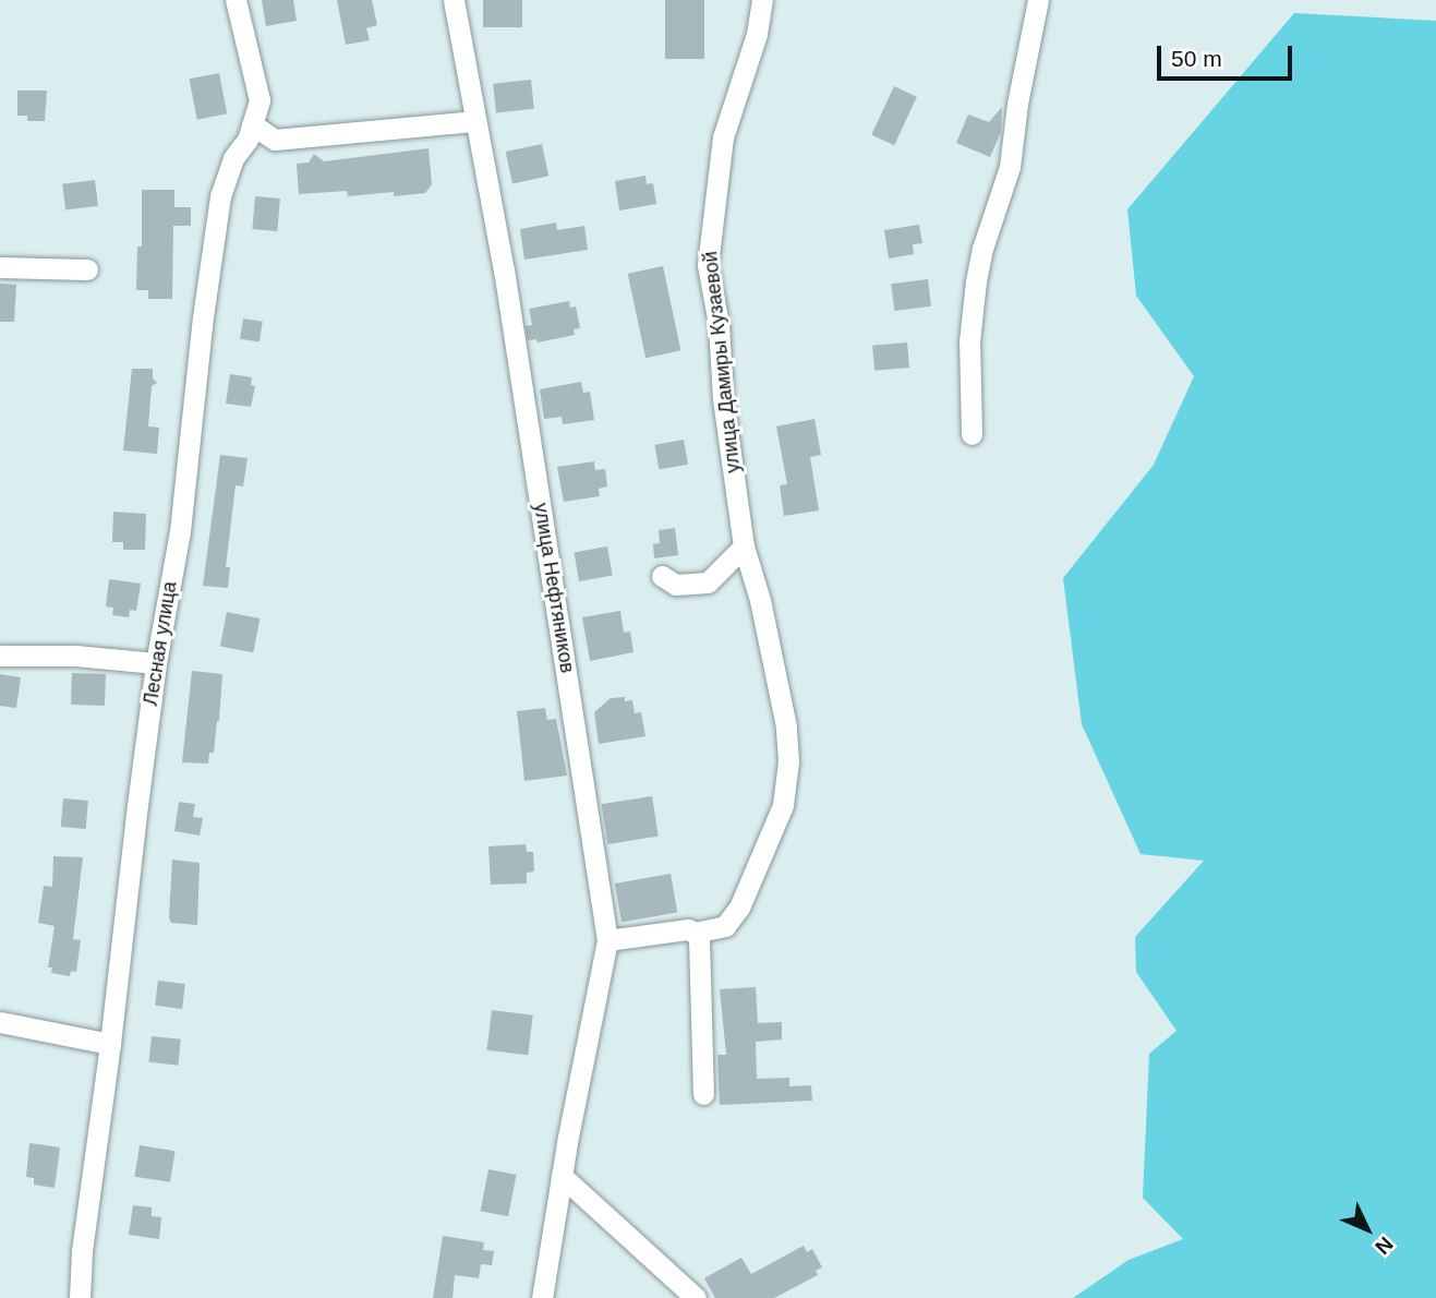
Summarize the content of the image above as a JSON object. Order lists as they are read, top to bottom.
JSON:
{
  "streets": {
    "street": ["улица Дамиры Кузаевой", "улица Нефтяников", "Лесная улица"]
  },
  "scale_bar": "50 m",
  "north": "bottom right"
}
